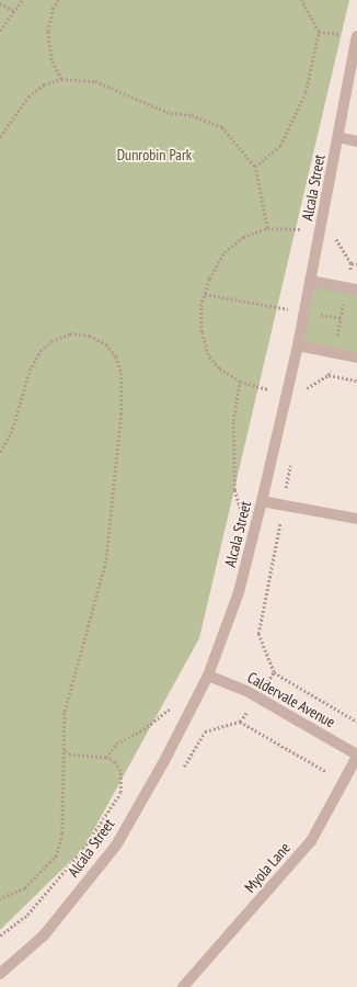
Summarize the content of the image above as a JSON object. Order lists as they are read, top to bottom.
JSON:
{
  "streets": {
    "street": ["Alcala Street", "Caldervale Avenue", "Myola Lane"]
  },
  "crossings": [
    ["Alcala Street", "Caldervale Avenue"],
    ["Caldervale Avenue", "Myola Lane"]
  ],
  "parks": ["Dunrobin Park"]
}
